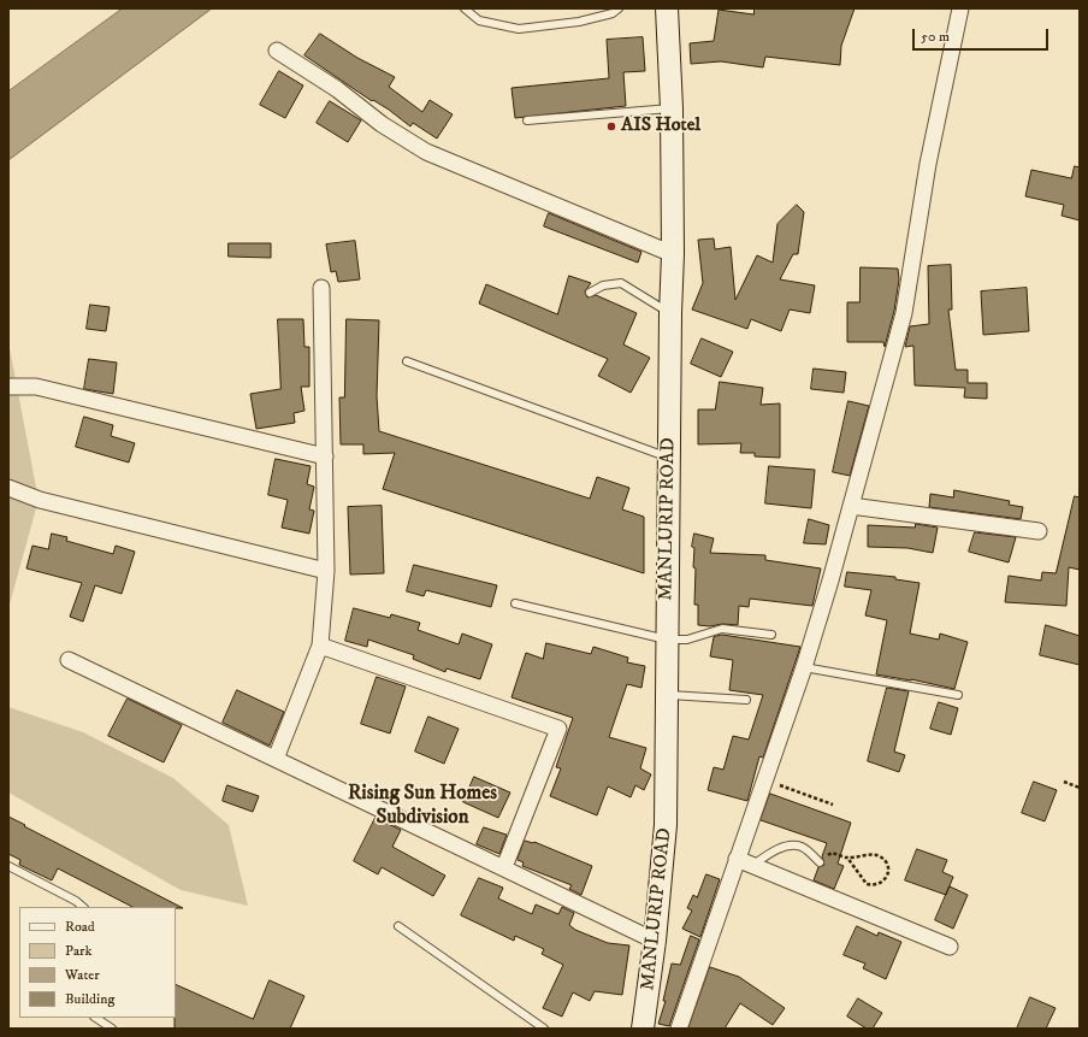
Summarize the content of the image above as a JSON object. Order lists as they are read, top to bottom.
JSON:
{
  "streets": {
    "main road": ["MANLURIP ROAD"]
  },
  "districts": ["Rising Sun Homes Subdivision"],
  "places": ["AIS Hotel"],
  "legend": [
    "Road",
    "Park",
    "Water",
    "Building"
  ],
  "scale_bar": "50 m"
}
